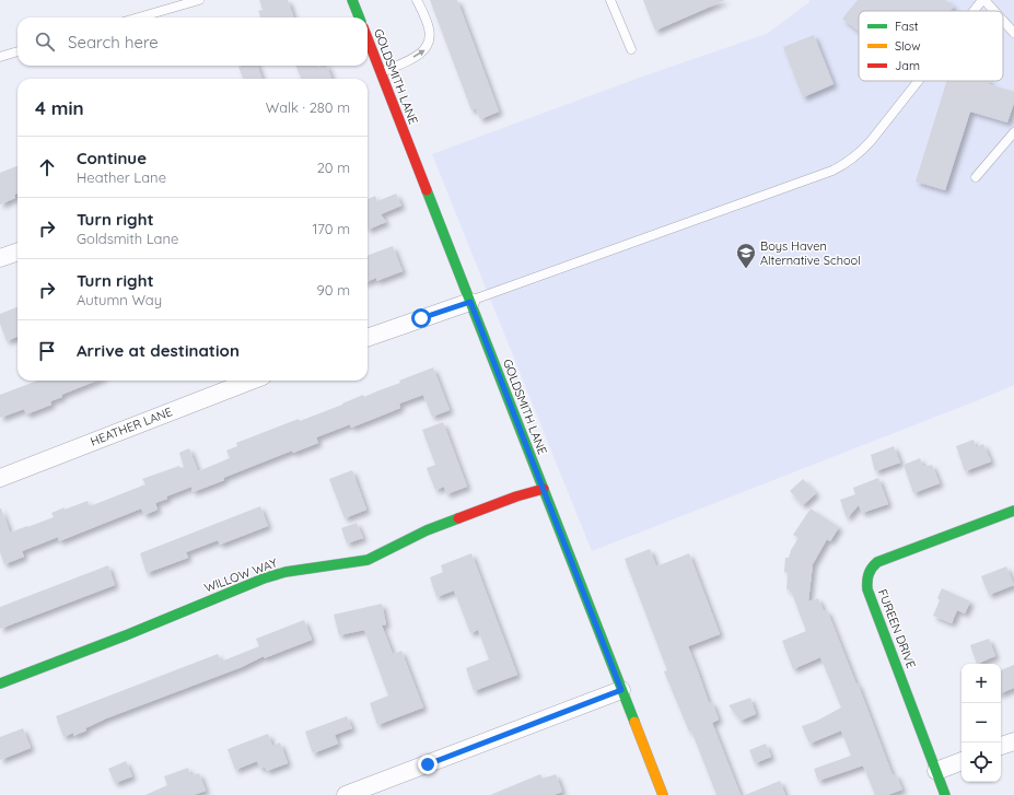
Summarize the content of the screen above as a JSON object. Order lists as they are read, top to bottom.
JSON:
{
  "streets": {
    "street": [
      "GOLDSMITH LANE",
      "HEATHER LANE",
      "WILLOW WAY",
      "FUREEN DRIVE"
    ]
  },
  "crossings": [
    ["GOLDSMITH LANE", "WILLOW WAY"]
  ],
  "places": {
    "school or university": ["Boys Haven Alternative School"]
  },
  "legend": ["Fast", "Slow", "Jam"],
  "page": {
    "search": "Search here",
    "heading": ["4 min", "Walk · 280 m"],
    "list": [
      ["Continue", "Heather Lane", "20 m"],
      ["Turn right", "Goldsmith Lane", "170 m"],
      ["Turn right", "Autumn Way", "90 m"],
      "Arrive at destination"
    ],
    "map_buttons": ["+", "−"]
  }
}
